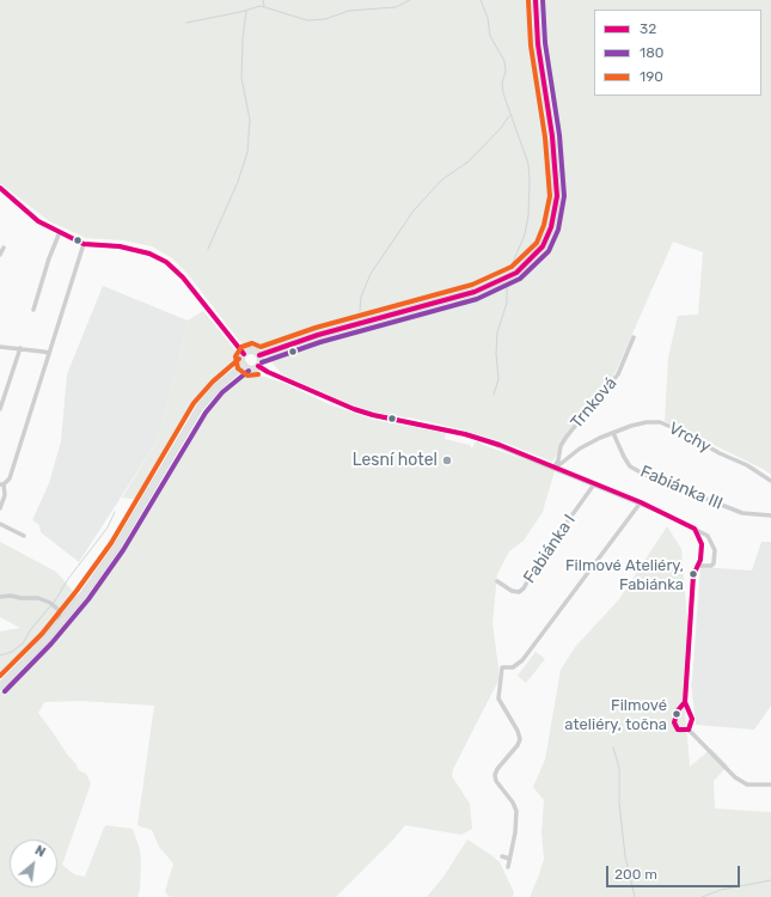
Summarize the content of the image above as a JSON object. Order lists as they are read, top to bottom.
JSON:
{
  "streets": {
    "street": [
      "Trnková",
      "Vrchy",
      "Fabiánka III",
      "Fabiánka I"
    ]
  },
  "crossings": [
    ["Trnková", "Vrchy"],
    ["Vrchy", "Fabiánka III"]
  ],
  "places": ["Lesní hotel", "Filmové Ateliéry, Fabiánka", "Filmové ateliéry, točna"],
  "lines": ["transit line 32", "transit line 180", "transit line 190"],
  "legend": ["32", "180", "190"],
  "scale_bar": "200 m",
  "north": "top right"
}
